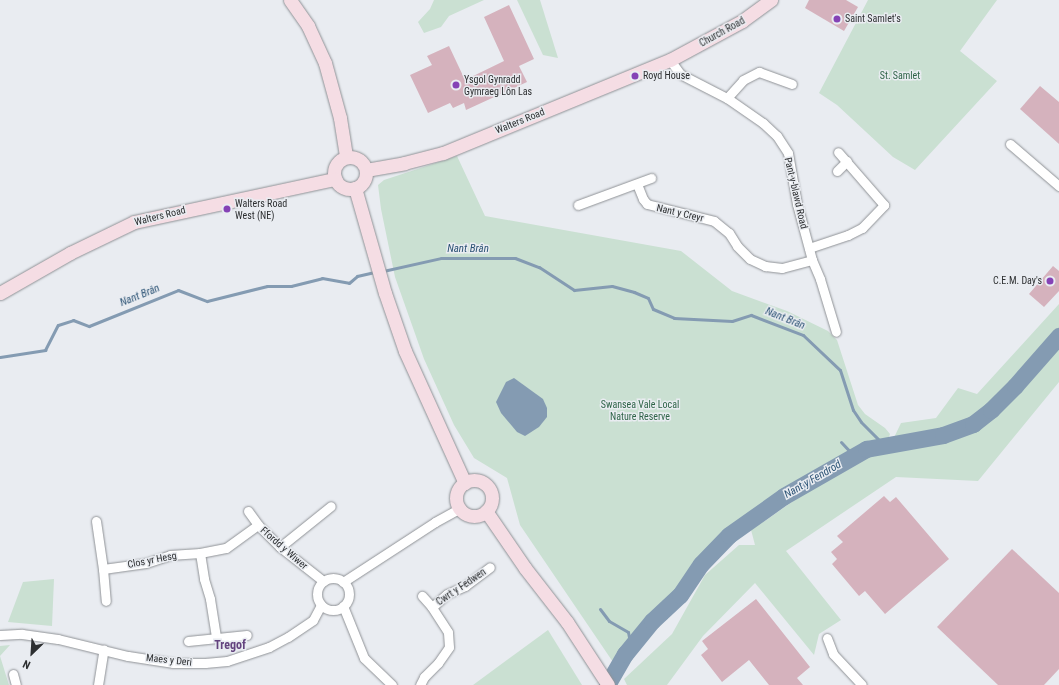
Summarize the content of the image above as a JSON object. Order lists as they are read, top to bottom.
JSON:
{
  "streets": {
    "main road": ["Church Road", "Walters Road"],
    "street": [
      "Pant-y-blawd Road",
      "Nant y Creyr",
      "Ffordd y Wiwer",
      "Clos yr Hesg",
      "Cwrt y Fedwen",
      "Maes y Deri"
    ]
  },
  "crossings": [
    ["Church Road", "Walters Road"],
    ["Church Road", "Pant-y-blawd Road"],
    ["Walters Road", "Pant-y-blawd Road"],
    ["Pant-y-blawd Road", "Nant y Creyr"],
    ["Ffordd y Wiwer", "Clos yr Hesg"],
    ["Ffordd y Wiwer", "Maes y Deri"]
  ],
  "districts": ["Tregof"],
  "water": ["Nant Brân", "Nant y Fendrod"],
  "parks": ["St. Samlet", "Swansea Vale Local Nature Reserve"],
  "places": [
    "Saint Samlet's",
    "Royd House",
    "Ysgol Gynradd Gymraeg Lôn Las",
    "Walters Road West (NE)",
    "C.E.M. Day's"
  ],
  "north": "bottom left"
}
